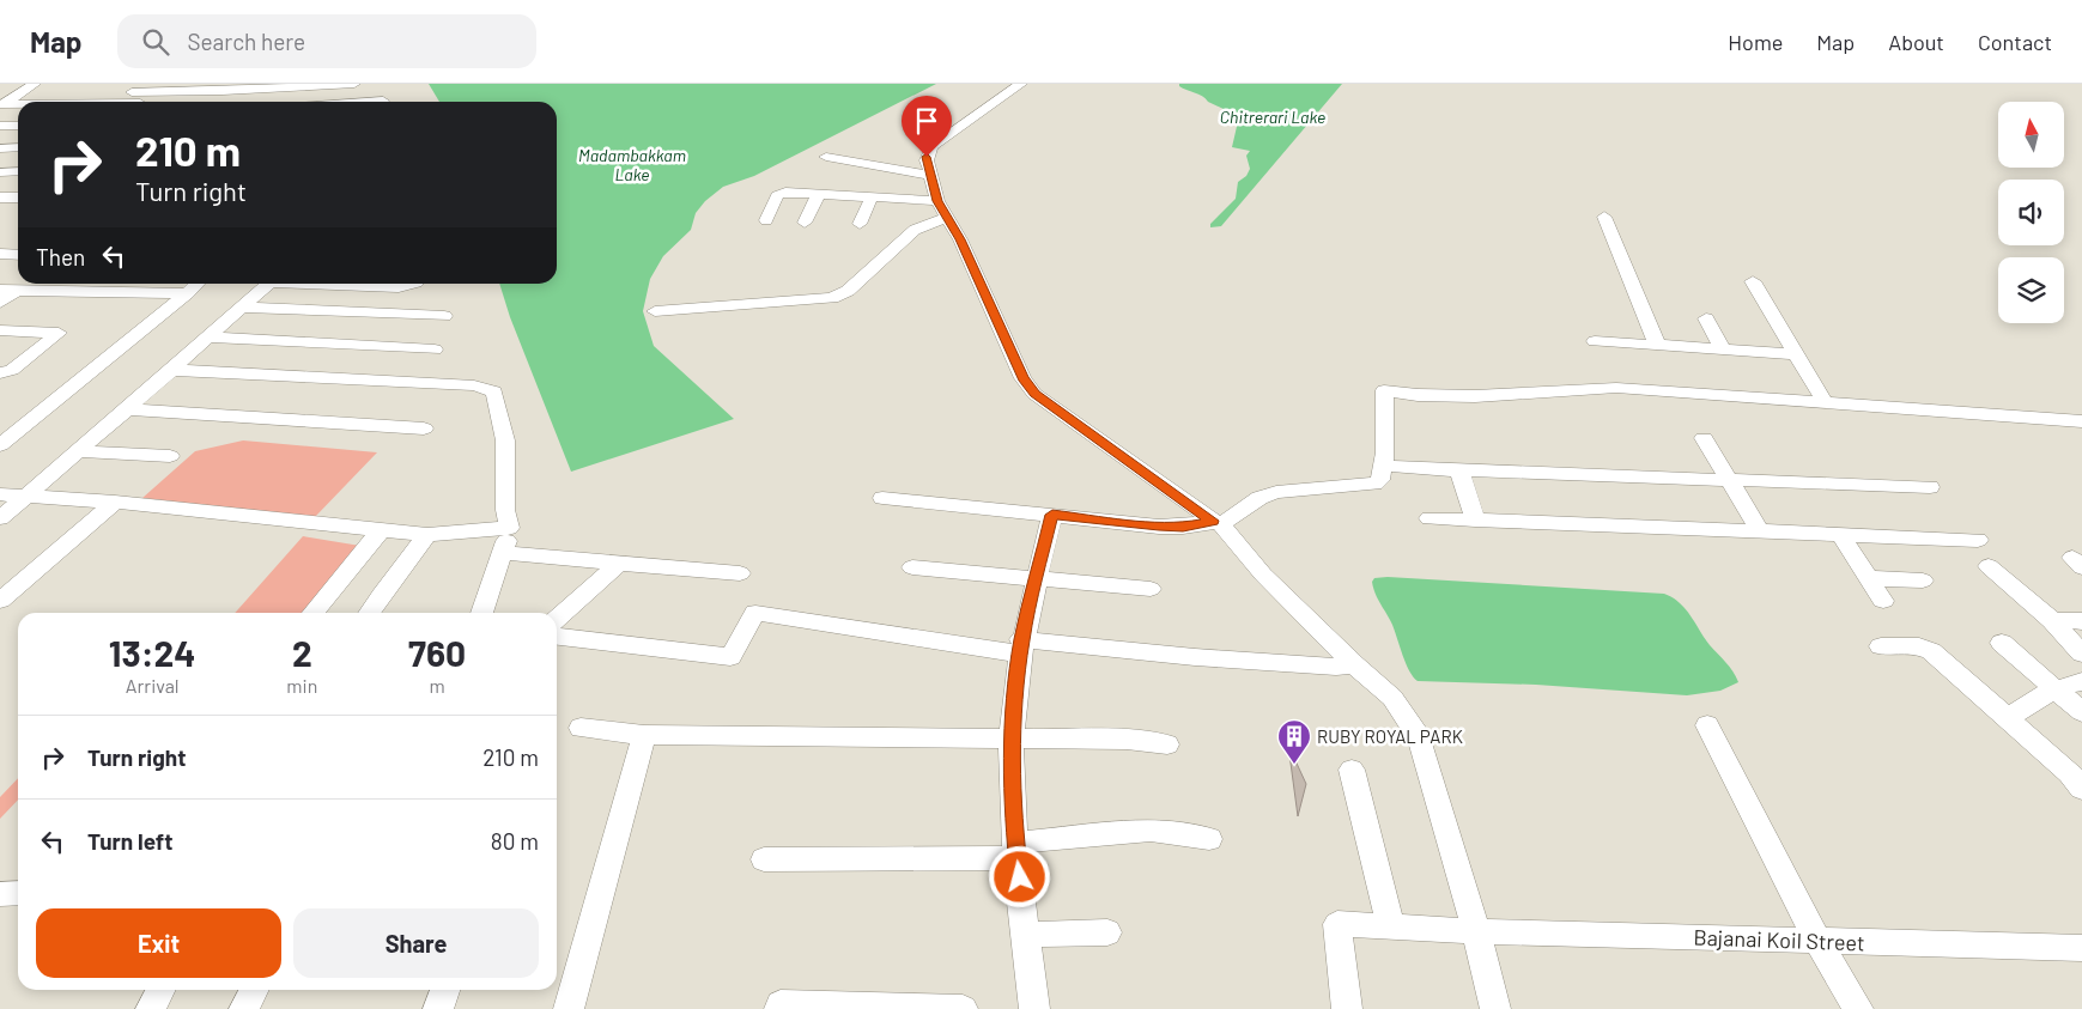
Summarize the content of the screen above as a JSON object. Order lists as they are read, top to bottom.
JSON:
{
  "streets": {
    "street": ["Bajanai Koil Street"]
  },
  "water": ["Chitrerari Lake", "Madambakkam Lake"],
  "places": {
    "building": ["RUBY ROYAL PARK"]
  },
  "north": "top",
  "page": {
    "header": "Map",
    "search": "Search here",
    "nav": [
      "Home",
      "Map",
      "About",
      "Contact"
    ],
    "turn": ["210 m", "Turn right"],
    "then": "Then",
    "eta": [
      "13:24",
      "Arrival",
      "2",
      "min",
      "760",
      "m"
    ],
    "list": [
      {
        "name": "Turn right",
        "value": "210 m"
      },
      {
        "name": "Turn left",
        "value": "80 m"
      }
    ],
    "buttons": ["Exit", "Share"]
  }
}
